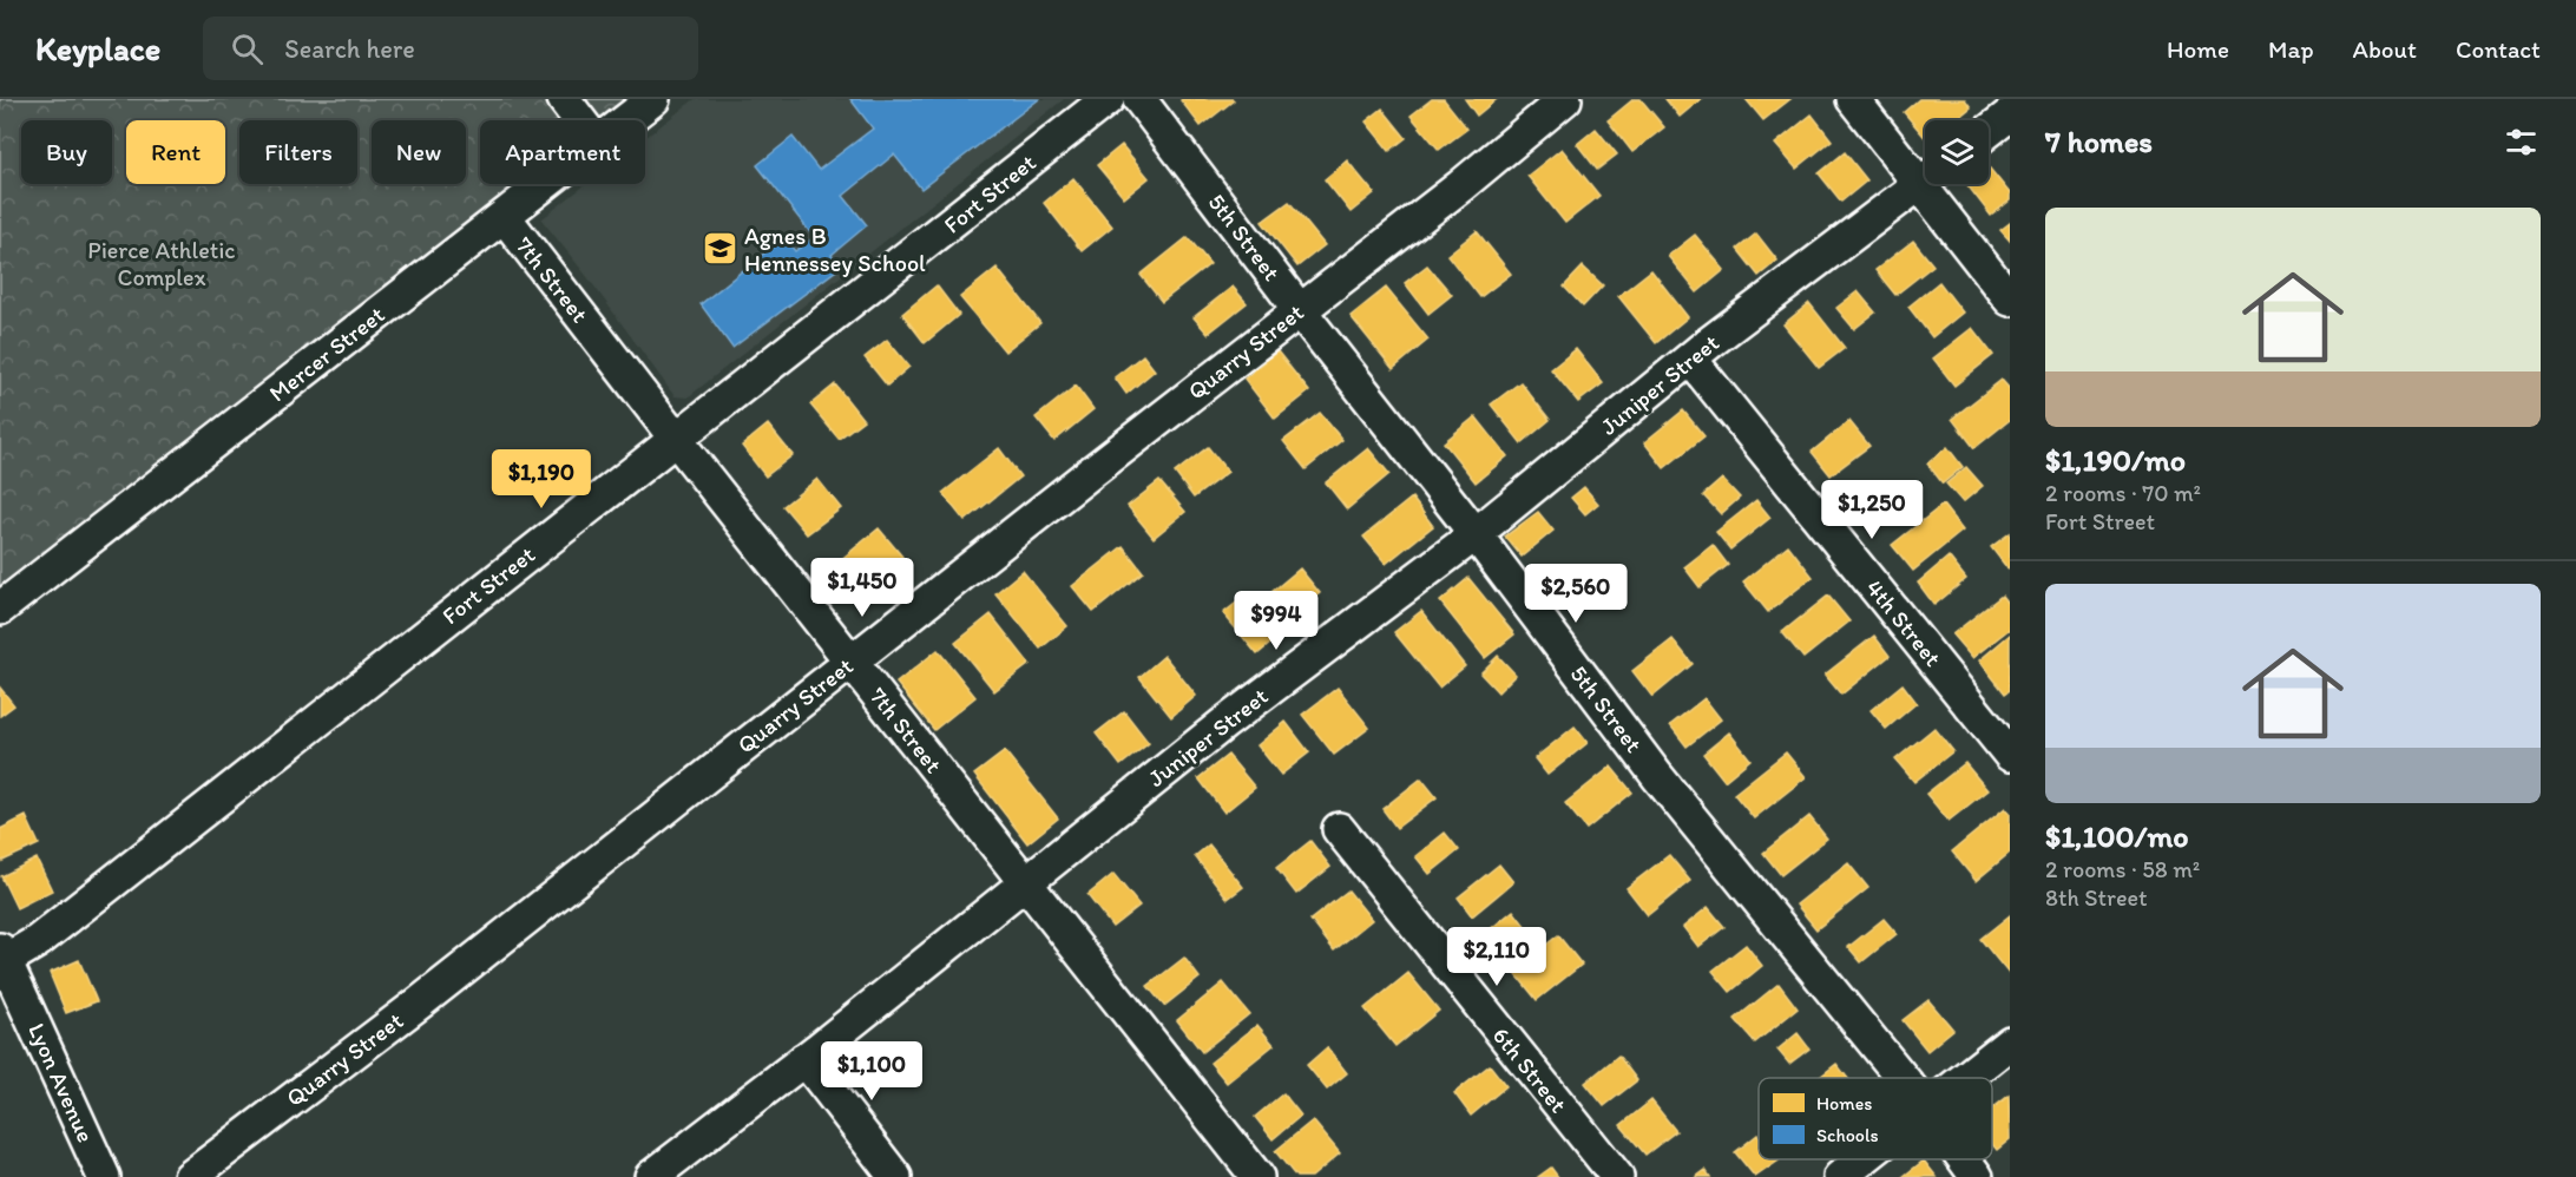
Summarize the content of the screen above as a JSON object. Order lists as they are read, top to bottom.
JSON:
{
  "streets": {
    "street": [
      "Fort Street",
      "5th Street",
      "7th Street",
      "Quarry Street",
      "Mercer Street",
      "Juniper Street",
      "4th Street",
      "6th Street",
      "Lyon Avenue"
    ]
  },
  "crossings": [
    ["Fort Street", "7th Street"],
    ["Fort Street", "Lyon Avenue"],
    ["5th Street", "Quarry Street"],
    ["5th Street", "Juniper Street"],
    ["7th Street", "Quarry Street"],
    ["7th Street", "Mercer Street"],
    ["7th Street", "Juniper Street"],
    ["Juniper Street", "4th Street"]
  ],
  "parks": ["Pierce Athletic Complex"],
  "places": {
    "school or university": ["Agnes B Hennessey School"]
  },
  "legend": ["Homes", "Schools"],
  "page": {
    "header": "Keyplace",
    "search": "Search here",
    "nav": [
      "Home",
      "Map",
      "About",
      "Contact"
    ],
    "heading": "7 homes",
    "chip": [
      "Buy",
      "Rent",
      "Filters",
      "New",
      "Apartment"
    ],
    "list": [
      {
        "name": "$1,190/mo",
        "note": "2 rooms · 70 m² · Fort Street"
      },
      {
        "name": "$1,100/mo",
        "note": "2 rooms · 58 m² · 8th Street"
      }
    ],
    "price": [
      "$1,190",
      "$1,250",
      "$1,450",
      "$2,560",
      "$994",
      "$2,110",
      "$1,100"
    ]
  }
}
